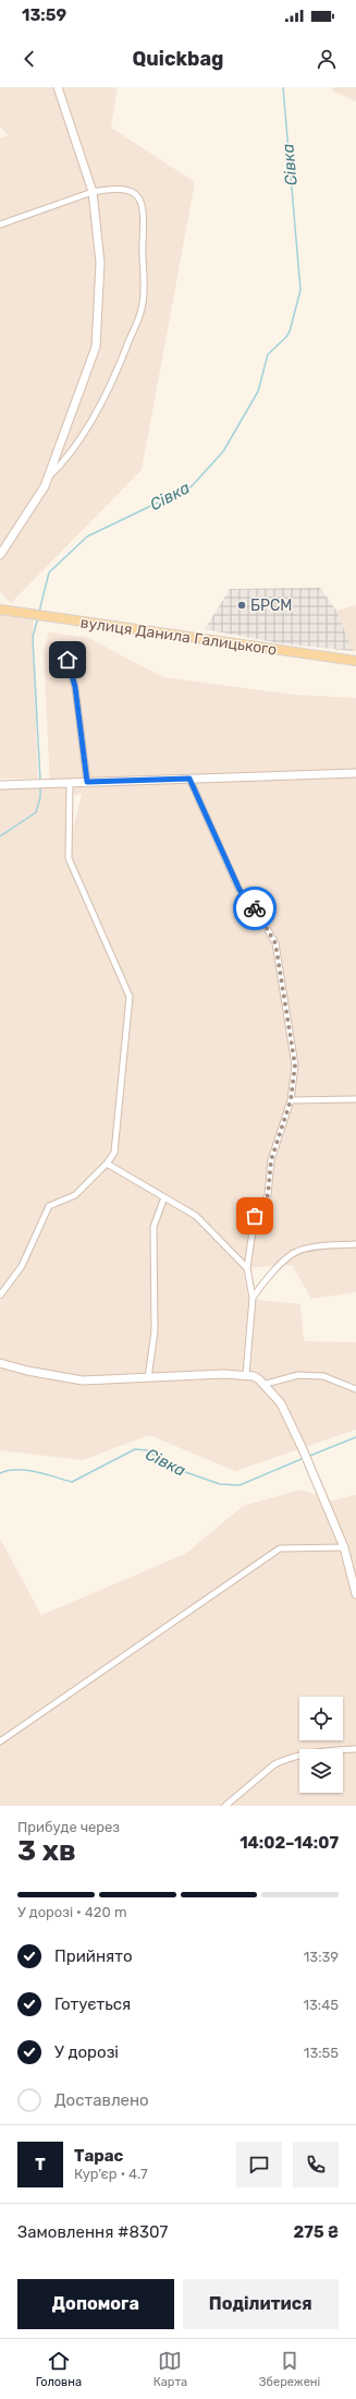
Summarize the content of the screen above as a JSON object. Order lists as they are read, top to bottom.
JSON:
{
  "streets": {
    "main road": ["вулиця Данила Галицького"]
  },
  "water": ["Сівка"],
  "places": ["БРСМ"],
  "page": {
    "status": "13:59",
    "header": "Quickbag",
    "heading": ["3 хв", "Прибуде через", "14:02–14:07"],
    "panel": [
      "Тарас",
      "Кур’єр · 4.7",
      "Замовлення #8307",
      "275 ₴"
    ],
    "bar": "У дорозі · 420 m",
    "list": [
      ["Прийнято", "13:39"],
      ["Готується", "13:45"],
      ["У дорозі", "13:55"],
      "Доставлено"
    ],
    "round": "Т",
    "buttons": ["Допомога", "Поділитися"],
    "tabs": ["Головна", "Карта", "Збережені"]
  }
}
